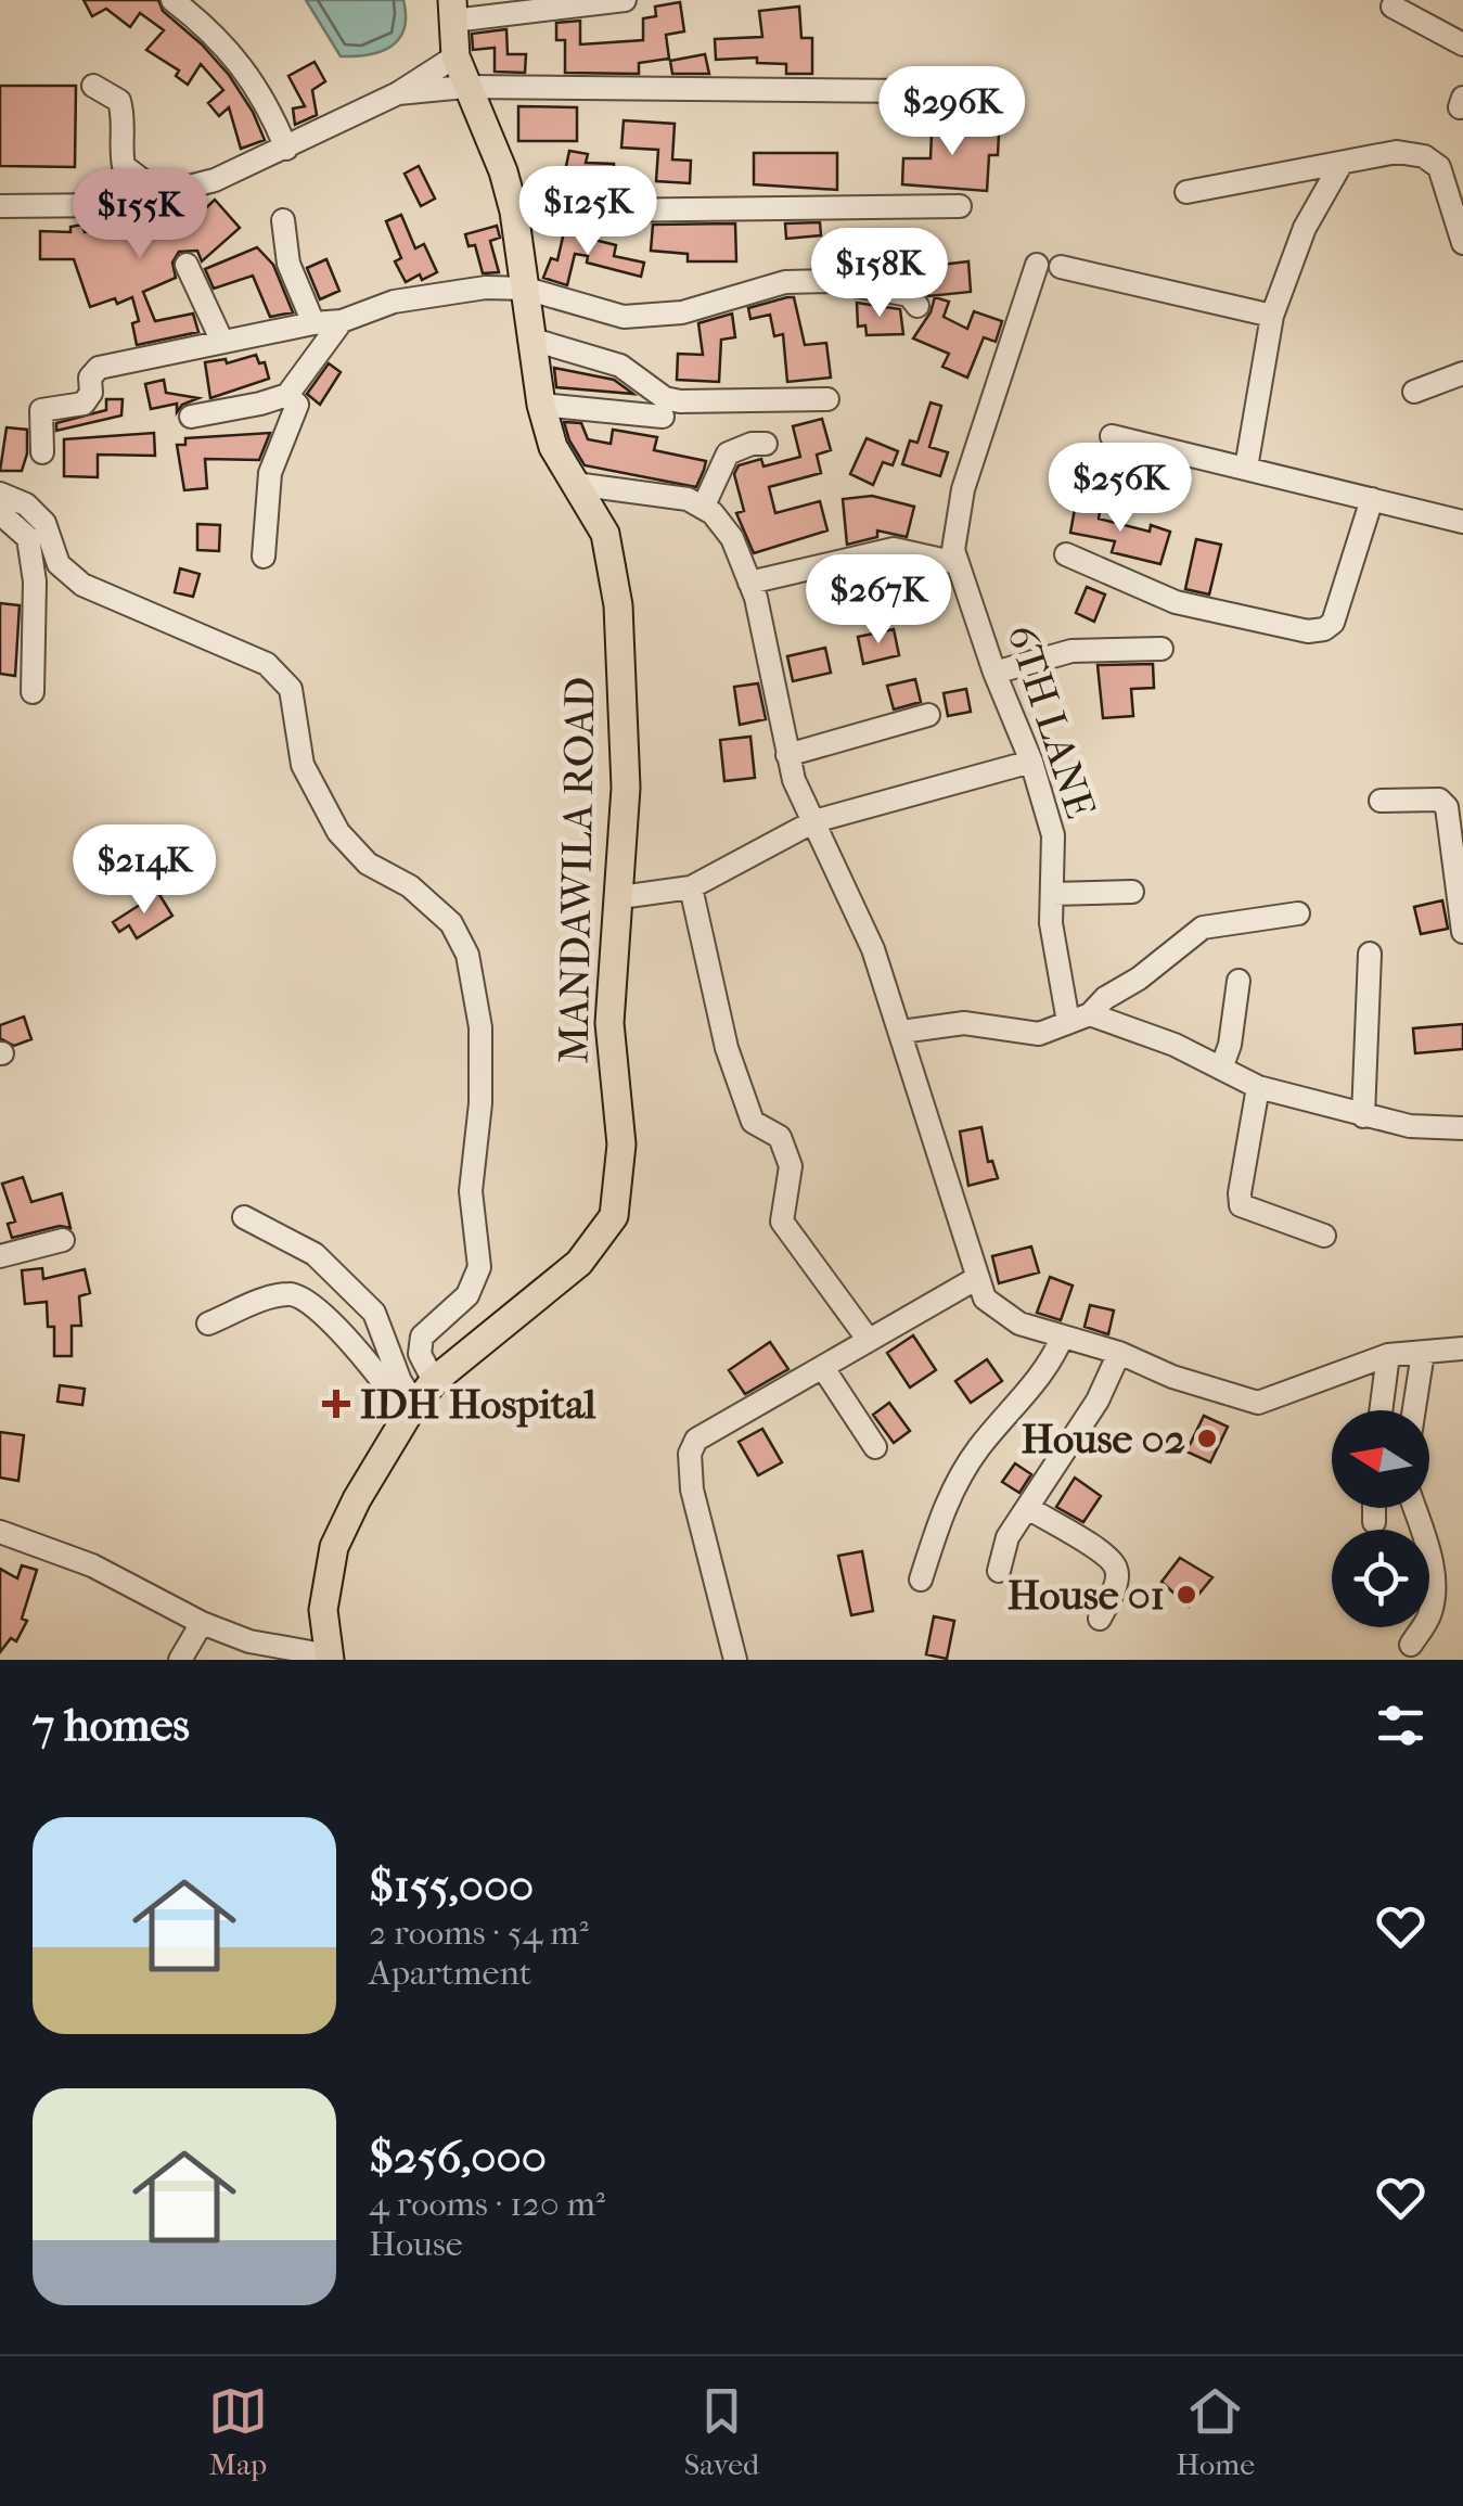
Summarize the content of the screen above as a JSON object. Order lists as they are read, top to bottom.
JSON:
{
  "streets": {
    "main road": ["MANDAWILA ROAD"],
    "street": ["6TH LANE"]
  },
  "places": {
    "health": ["IDH Hospital"],
    "other": ["House 02", "House 01"]
  },
  "north": "left",
  "page": {
    "price": [
      "$296K",
      "$125K",
      "$155K",
      "$158K",
      "$256K",
      "$267K",
      "$214K"
    ],
    "heading": "7 homes",
    "list": [
      {
        "name": "$155,000",
        "note": "2 rooms · 54 m² · Apartment"
      },
      {
        "name": "$256,000",
        "note": "4 rooms · 120 m² · House"
      }
    ],
    "tabs": ["Map", "Saved", "Home"]
  }
}
